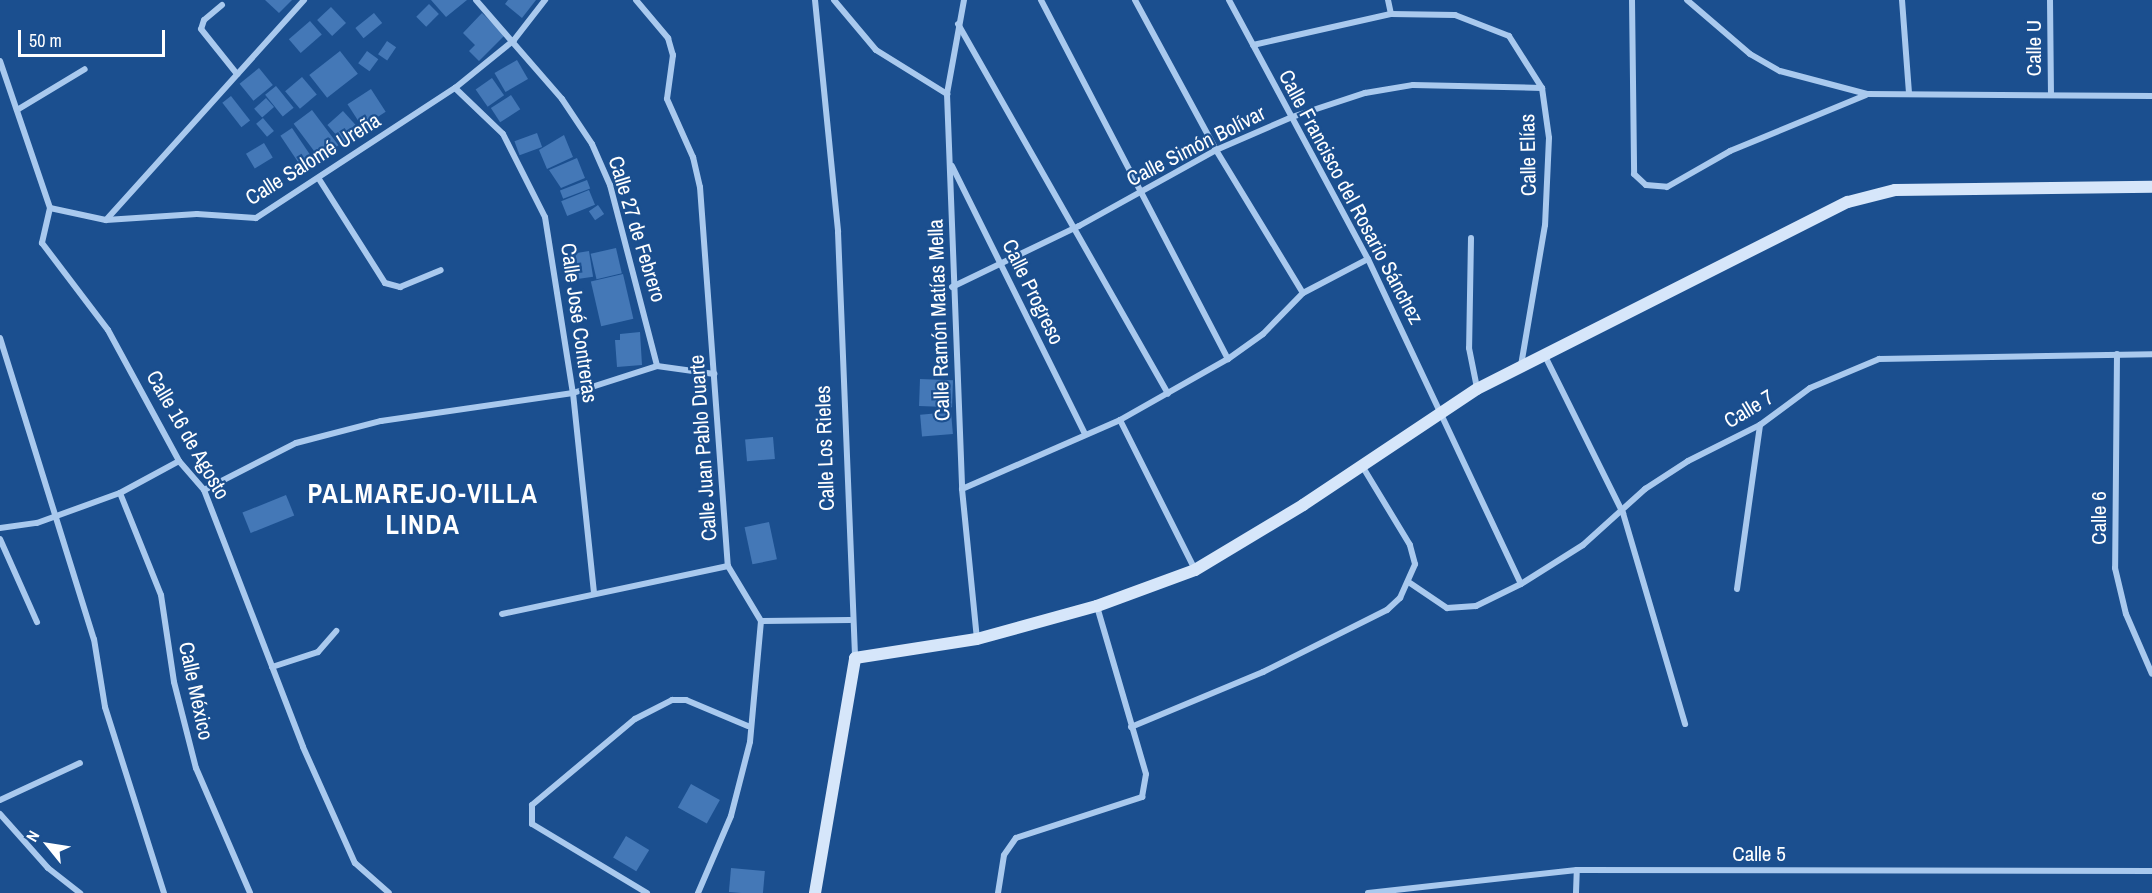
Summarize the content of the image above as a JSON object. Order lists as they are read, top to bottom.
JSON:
{
  "streets": {
    "street": [
      "Calle U",
      "Calle Simón Bolívar",
      "Calle Elías",
      "Calle Salomé Ureña",
      "Calle Francisco del Rosario Sánchez",
      "Calle 27 de Febrero",
      "Calle Progreso",
      "Calle Ramón Matías Mella",
      "Calle José Contreras",
      "Calle 7",
      "Calle 16 de Agosto",
      "Calle Juan Pablo Duarte",
      "Calle Los Rieles",
      "Calle 6",
      "Calle México",
      "Calle 5"
    ]
  },
  "crossings": [
    ["Calle Simón Bolívar", "Calle Elías"],
    ["Calle Simón Bolívar", "Calle Francisco del Rosario Sánchez"],
    ["Calle Simón Bolívar", "Calle Progreso"],
    ["Calle Simón Bolívar", "Calle Ramón Matías Mella"],
    ["Calle Elías", "Calle Francisco del Rosario Sánchez"],
    ["Calle Salomé Ureña", "Calle 27 de Febrero"],
    ["Calle Salomé Ureña", "Calle José Contreras"],
    ["Calle Salomé Ureña", "Calle 16 de Agosto"],
    ["Calle Francisco del Rosario Sánchez", "Calle 7"],
    ["Calle Progreso", "Calle Ramón Matías Mella"],
    ["Calle 7", "Calle 6"]
  ],
  "districts": ["PALMAREJO-VILLA LINDA"],
  "scale_bar": "50 m",
  "north": "top left"
}
